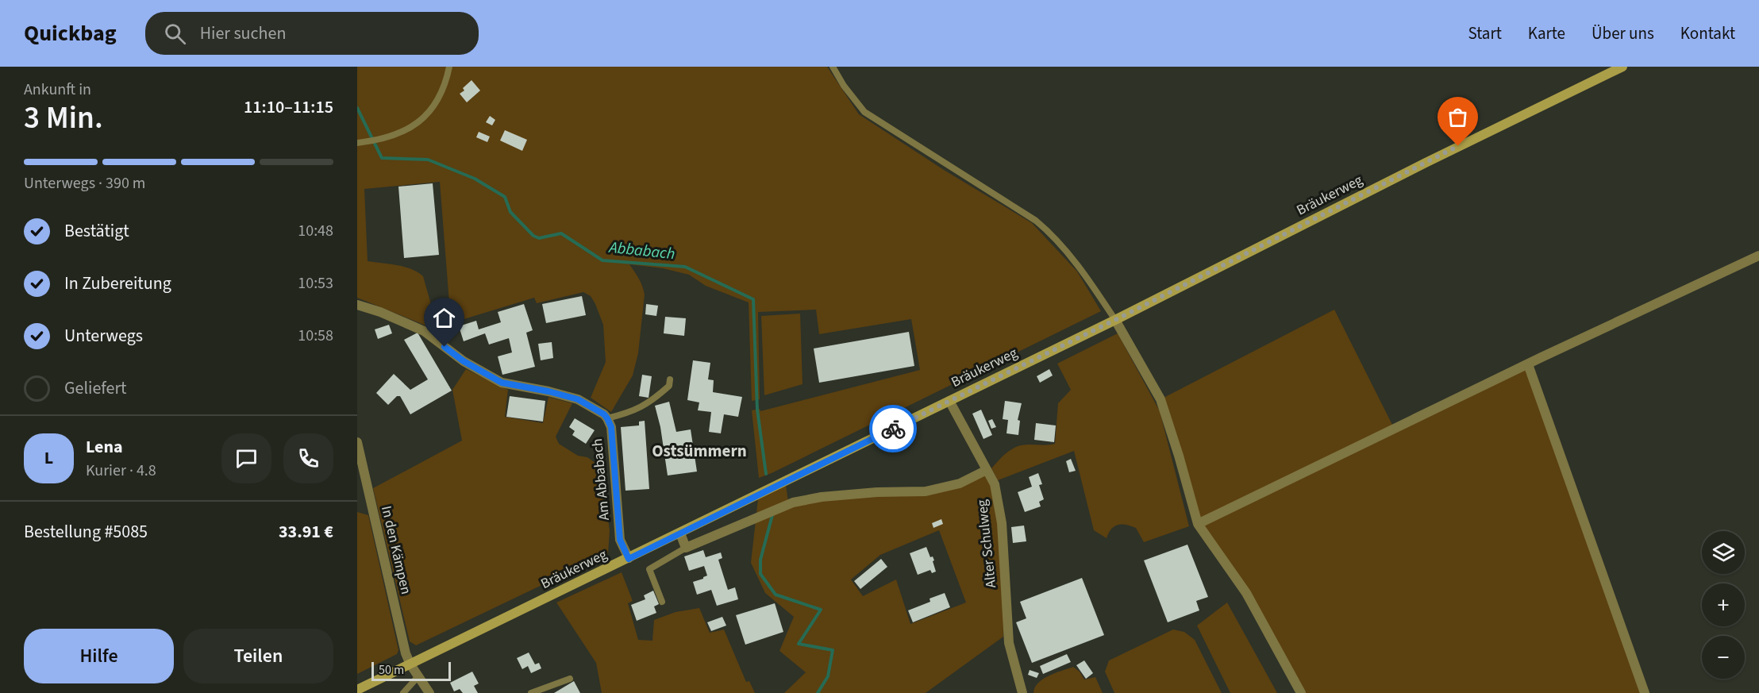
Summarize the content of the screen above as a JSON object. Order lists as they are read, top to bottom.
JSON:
{
  "streets": {
    "main road": ["Bräukerweg"],
    "street": ["Am Abbabach", "Alter Schulweg", "In den Kämpen"]
  },
  "crossings": [
    ["Bräukerweg", "Am Abbabach"],
    ["Bräukerweg", "Alter Schulweg"],
    ["Bräukerweg", "In den Kämpen"]
  ],
  "districts": ["Ostsümmern"],
  "water": ["Abbabach"],
  "scale_bar": "50 m",
  "page": {
    "header": "Quickbag",
    "search": "Hier suchen",
    "nav": [
      "Start",
      "Karte",
      "Über uns",
      "Kontakt"
    ],
    "heading": ["3 Min.", "Ankunft in", "11:10–11:15"],
    "panel": [
      "Lena",
      "Kurier · 4.8",
      "Bestellung #5085",
      "33.91 €"
    ],
    "bar": "Unterwegs · 390 m",
    "list": [
      ["Bestätigt", "10:48"],
      ["In Zubereitung", "10:53"],
      ["Unterwegs", "10:58"],
      "Geliefert"
    ],
    "round": "L",
    "map_buttons": ["+", "−"],
    "buttons": ["Hilfe", "Teilen"],
    "scale": "50 m"
  }
}
